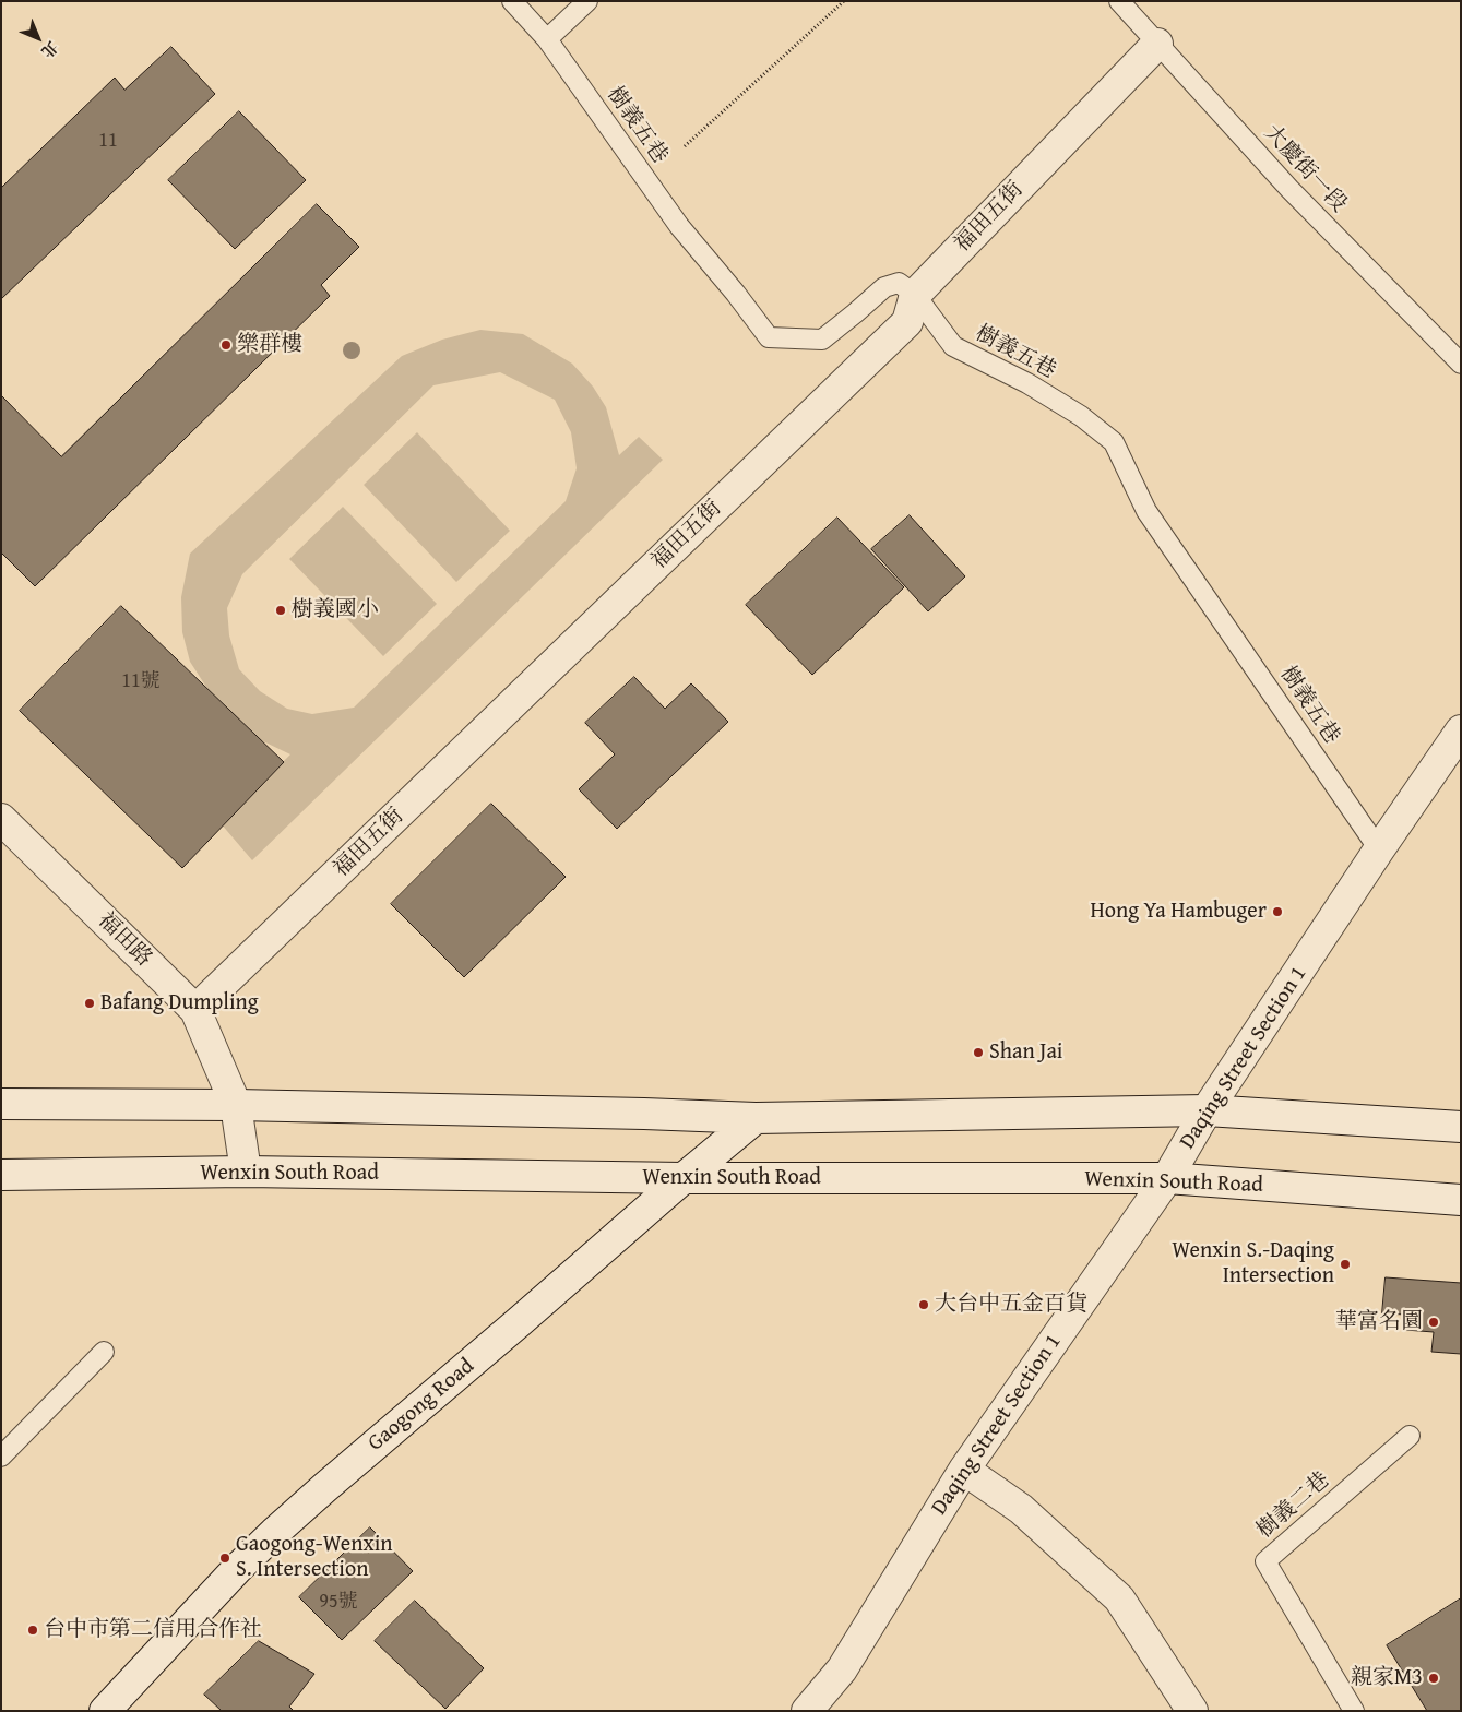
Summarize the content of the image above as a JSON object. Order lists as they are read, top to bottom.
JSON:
{
  "streets": {
    "street": [
      "福田五街",
      "福田路",
      "Daqing Street Section 1",
      "Wenxin South Road",
      "Gaogong Road"
    ],
    "lane": ["樹義五巷", "大慶街一段", "樹義二巷"]
  },
  "crossings": [
    ["樹義五巷", "福田五街"],
    ["樹義五巷", "Daqing Street Section 1"],
    ["大慶街一段", "福田五街"],
    ["福田五街", "福田路"],
    ["福田路", "Wenxin South Road"],
    ["Daqing Street Section 1", "Wenxin South Road"],
    ["Wenxin South Road", "Gaogong Road"]
  ],
  "places": [
    "樂群樓",
    "樹義國小",
    "Hong Ya Hambuger",
    "Bafang Dumpling",
    "Shan Jai",
    "Wenxin S.-Daqing Intersection",
    "大台中五金百貨",
    "華富名園",
    "Gaogong-Wenxin S. Intersection",
    "台中市第二信用合作社",
    "親家M3"
  ],
  "house_numbers": ["11", "11號", "95號"],
  "north": "bottom right"
}
